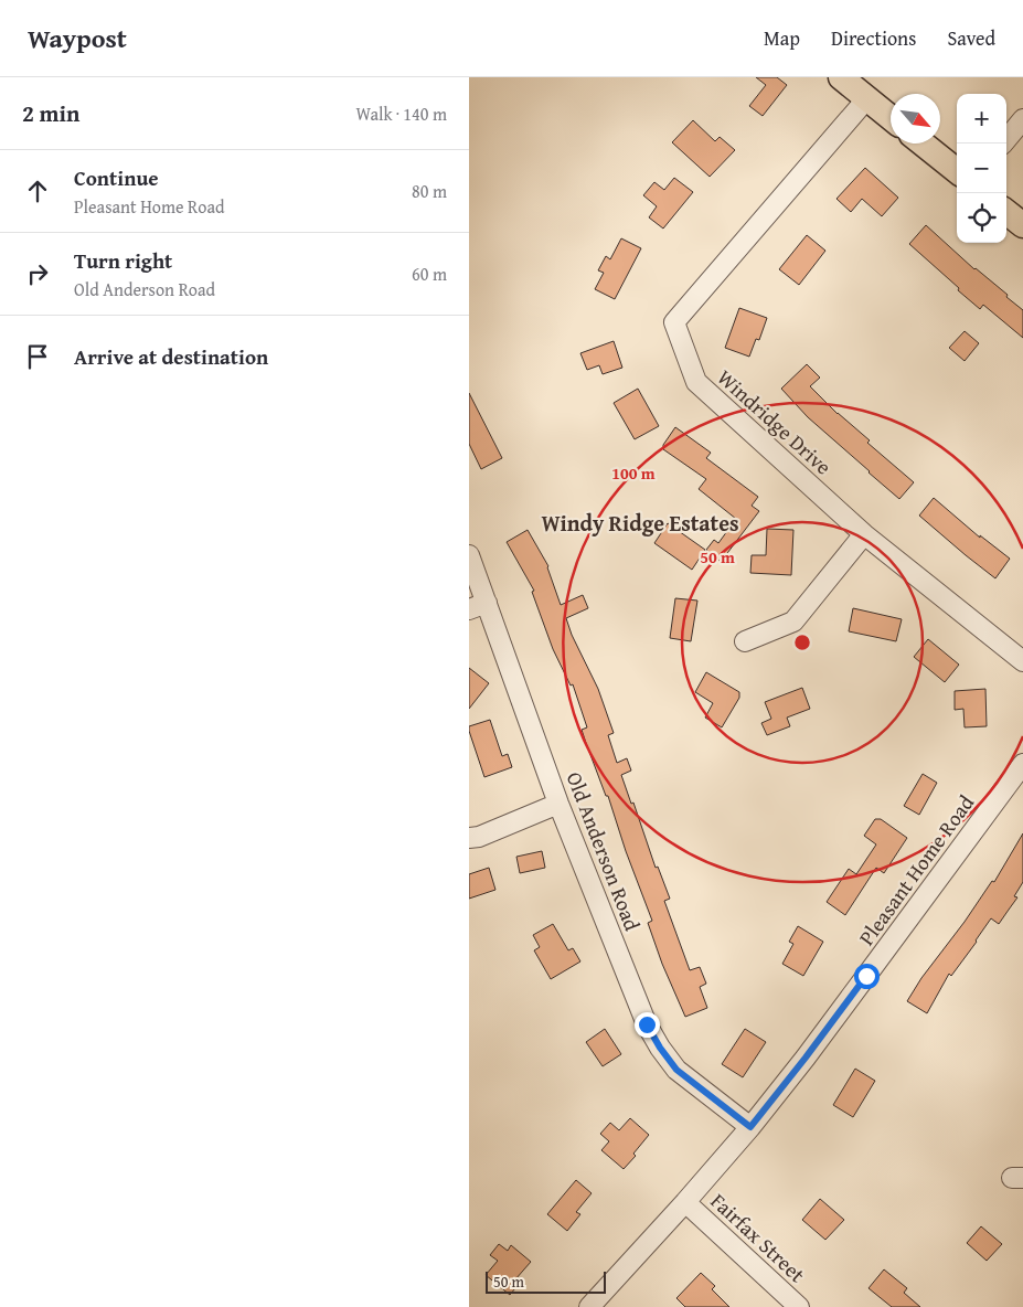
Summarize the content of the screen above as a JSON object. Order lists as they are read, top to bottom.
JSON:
{
  "streets": {
    "street": [
      "Windridge Drive",
      "Old Anderson Road",
      "Pleasant Home Road",
      "Fairfax Street"
    ]
  },
  "crossings": [
    ["Old Anderson Road", "Pleasant Home Road"],
    ["Pleasant Home Road", "Fairfax Street"]
  ],
  "districts": ["Windy Ridge Estates"],
  "scale_bar": "50 m",
  "north": "bottom right",
  "page": {
    "header": "Waypost",
    "nav": ["Map", "Directions", "Saved"],
    "heading": ["2 min", "Walk · 140 m"],
    "map_buttons": ["+", "−"],
    "list": [
      ["Continue", "Pleasant Home Road", "80 m"],
      ["Turn right", "Old Anderson Road", "60 m"],
      "Arrive at destination"
    ],
    "scale": "50 m"
  },
  "rings": ["100 m", "50 m"]
}
